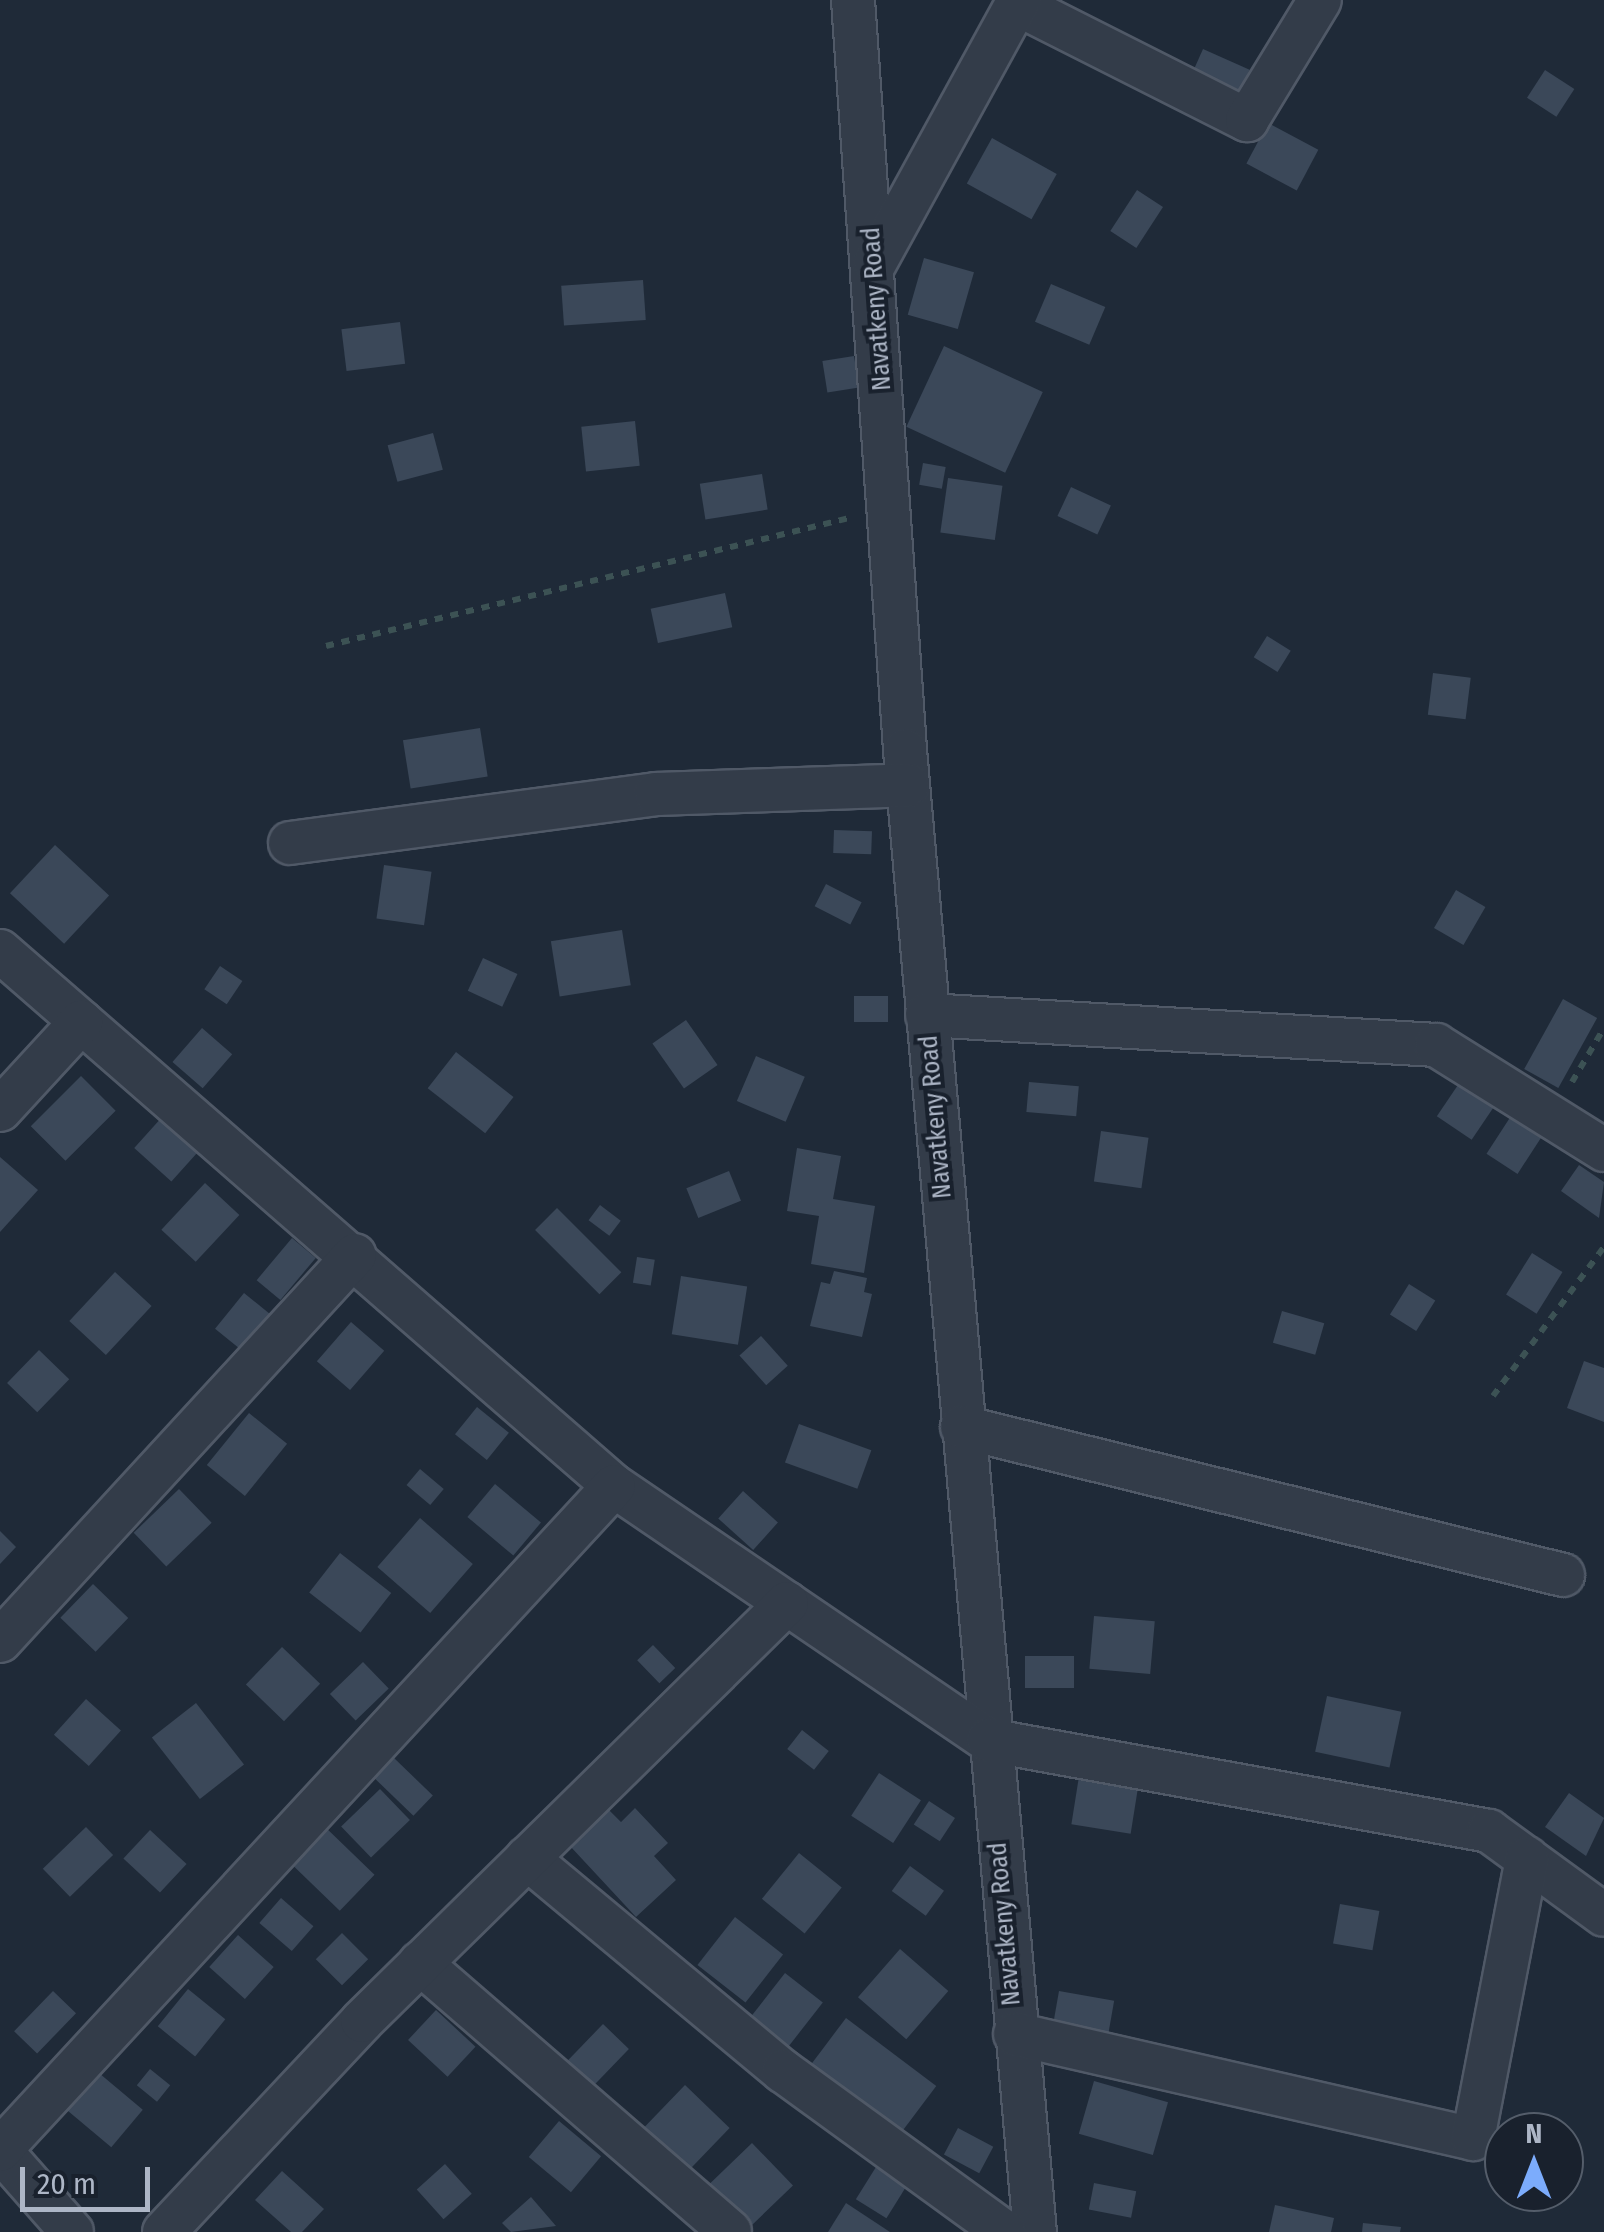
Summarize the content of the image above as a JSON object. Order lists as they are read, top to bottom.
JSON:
{
  "streets": {
    "street": ["Navatkeny Road"]
  },
  "scale_bar": "20 m",
  "north": "top"
}
